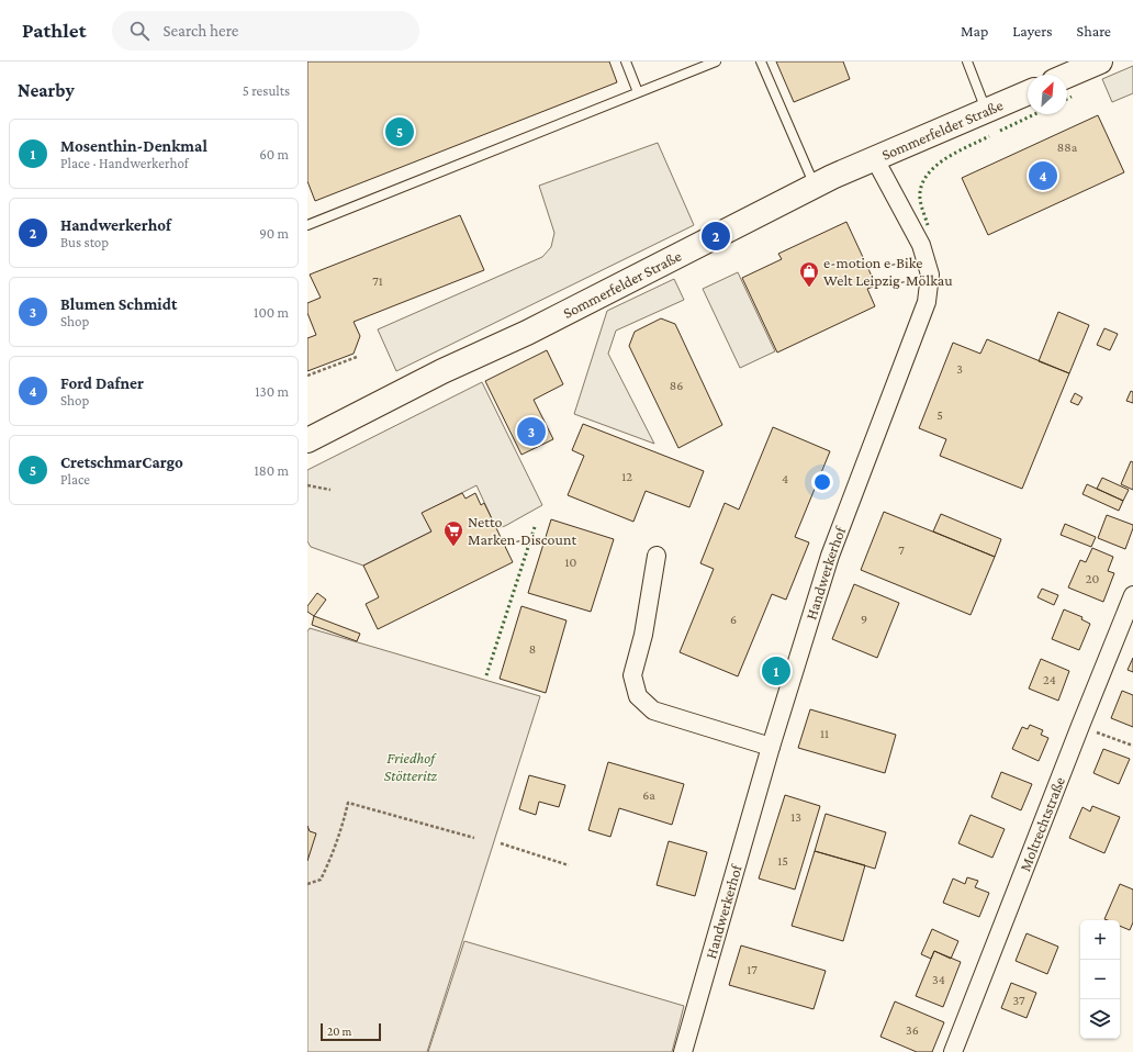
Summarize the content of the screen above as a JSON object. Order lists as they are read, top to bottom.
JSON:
{
  "streets": {
    "main road": ["Sommerfelder Straße"],
    "street": ["Handwerkerhof", "Moltrechtstraße"]
  },
  "crossings": [
    ["Sommerfelder Straße", "Handwerkerhof"]
  ],
  "parks": ["Friedhof Stötteritz"],
  "places": {
    "shop": ["e-motion e-Bike Welt Leipzig-Mölkau"],
    "supermarket": ["Netto Marken-Discount"]
  },
  "house_numbers": [
    "88a",
    "71",
    "3",
    "86",
    "5",
    "12",
    "4",
    "7",
    "10",
    "20",
    "6",
    "9",
    "8",
    "24",
    "11",
    "6a",
    "13",
    "15",
    "17",
    "34",
    "37",
    "36"
  ],
  "scale_bar": "20 m",
  "north": "top right",
  "page": {
    "header": "Pathlet",
    "search": "Search here",
    "nav": ["Map", "Layers", "Share"],
    "heading": ["Nearby", "5 results"],
    "pins": [
      "5",
      "4",
      "2",
      "3",
      "1"
    ],
    "list": [
      {
        "mark": "1",
        "name": "Mosenthin-Denkmal",
        "note": "Place · Handwerkerhof",
        "value": "60 m"
      },
      {
        "mark": "2",
        "name": "Handwerkerhof",
        "note": "Bus stop",
        "value": "90 m"
      },
      {
        "mark": "3",
        "name": "Blumen Schmidt",
        "note": "Shop",
        "value": "100 m"
      },
      {
        "mark": "4",
        "name": "Ford Dafner",
        "note": "Shop",
        "value": "130 m"
      },
      {
        "mark": "5",
        "name": "CretschmarCargo",
        "note": "Place",
        "value": "180 m"
      }
    ],
    "map_buttons": ["+", "−"],
    "scale": "20 m"
  }
}
